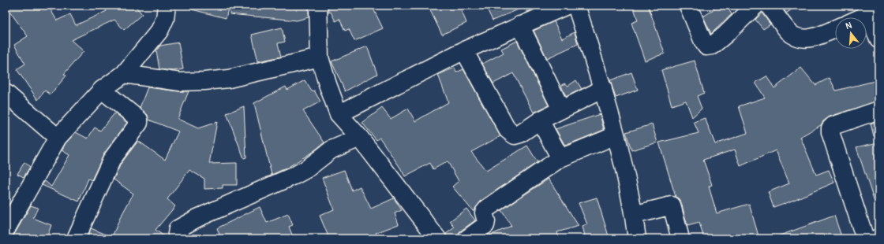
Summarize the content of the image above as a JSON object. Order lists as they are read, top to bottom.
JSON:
{
  "north": "top"
}
